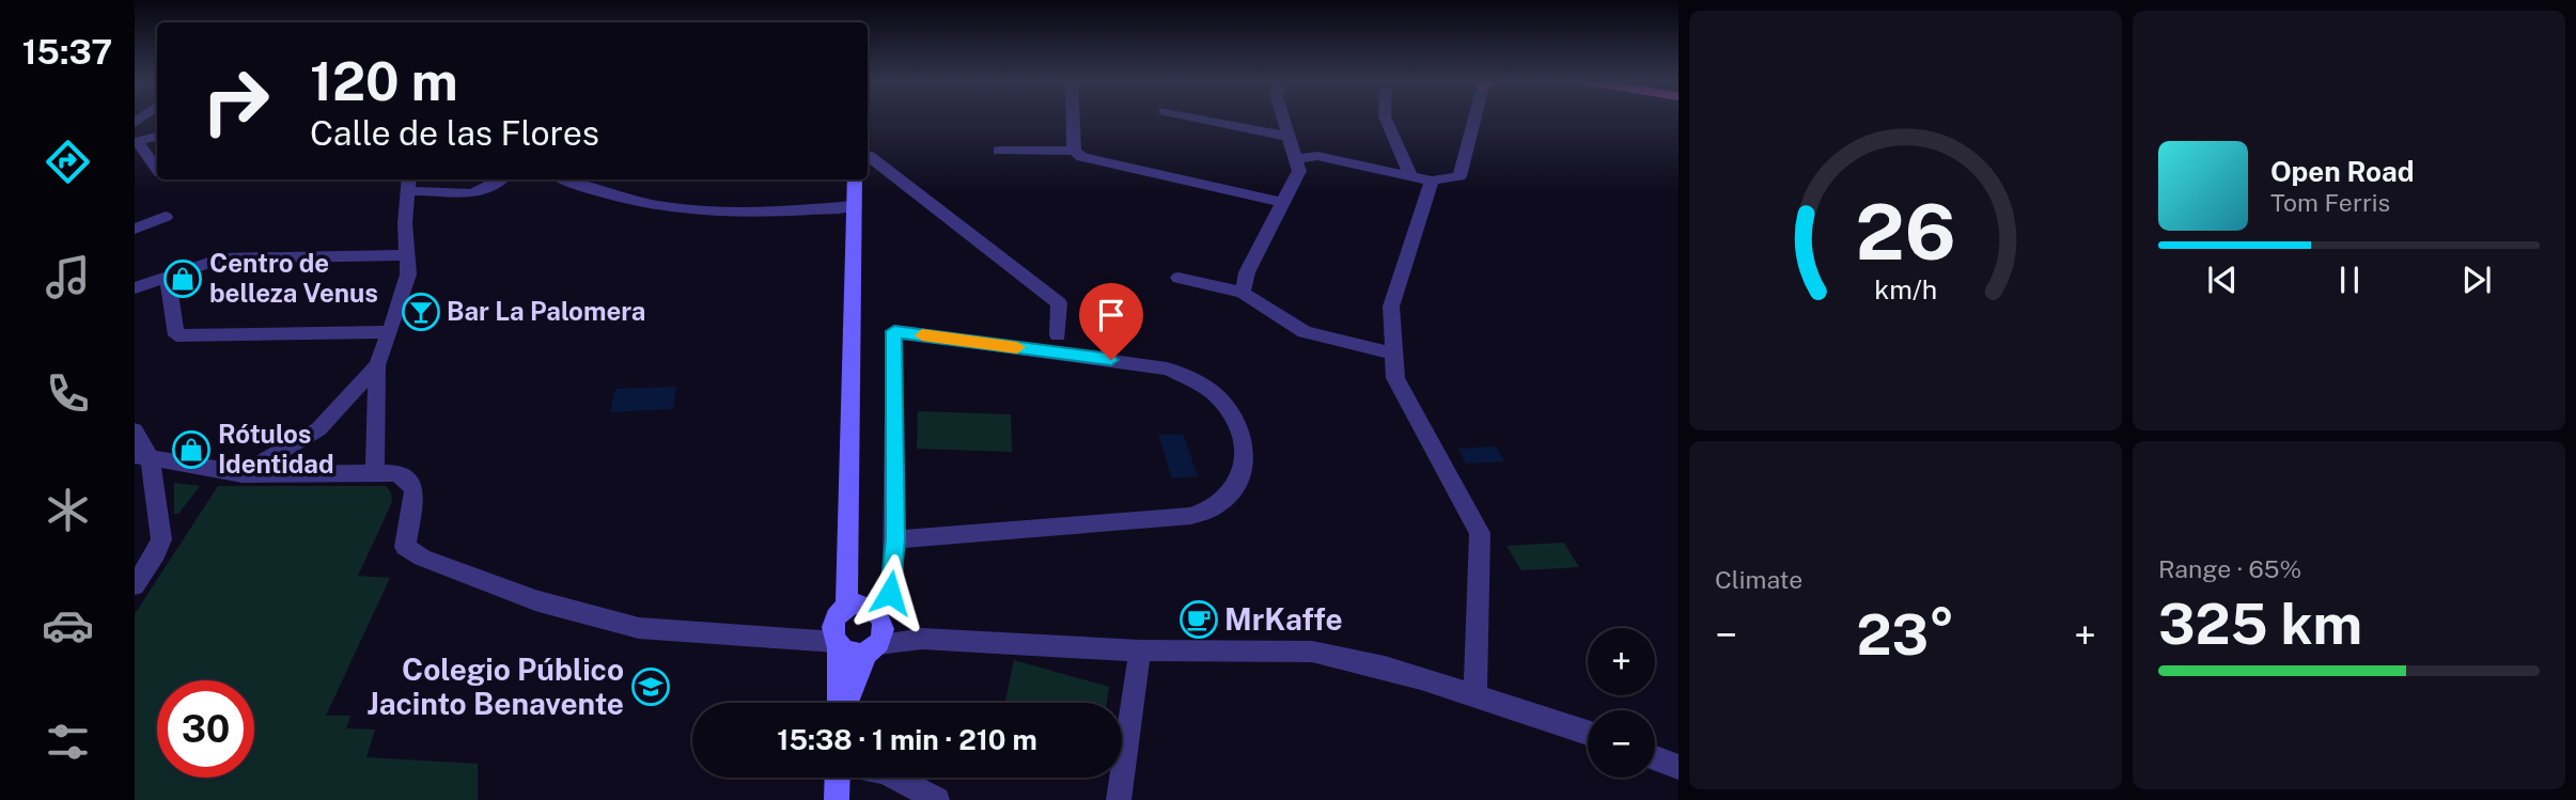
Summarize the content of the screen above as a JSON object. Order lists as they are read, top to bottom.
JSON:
{
  "places": {
    "shop": ["Centro de belleza Venus", "Rótulos Identidad"],
    "bar": ["Bar La Palomera"],
    "cafe": ["MrKaffe"],
    "school or university": ["Colegio Público Jacinto Benavente"]
  },
  "page": {
    "tabs": "15:37",
    "turn": ["120 m", "Calle de las Flores"],
    "song": ["Open Road", "Tom Ferris"],
    "tile": [
      "Climate",
      ["Range · 65%", "325 km"]
    ],
    "heat": ["−", "23°", "+"],
    "map_buttons": ["+", "−"],
    "limit": "30",
    "trip": "15:38 · 1 min · 210 m",
    "gauge": ["26", "km/h"]
  }
}
